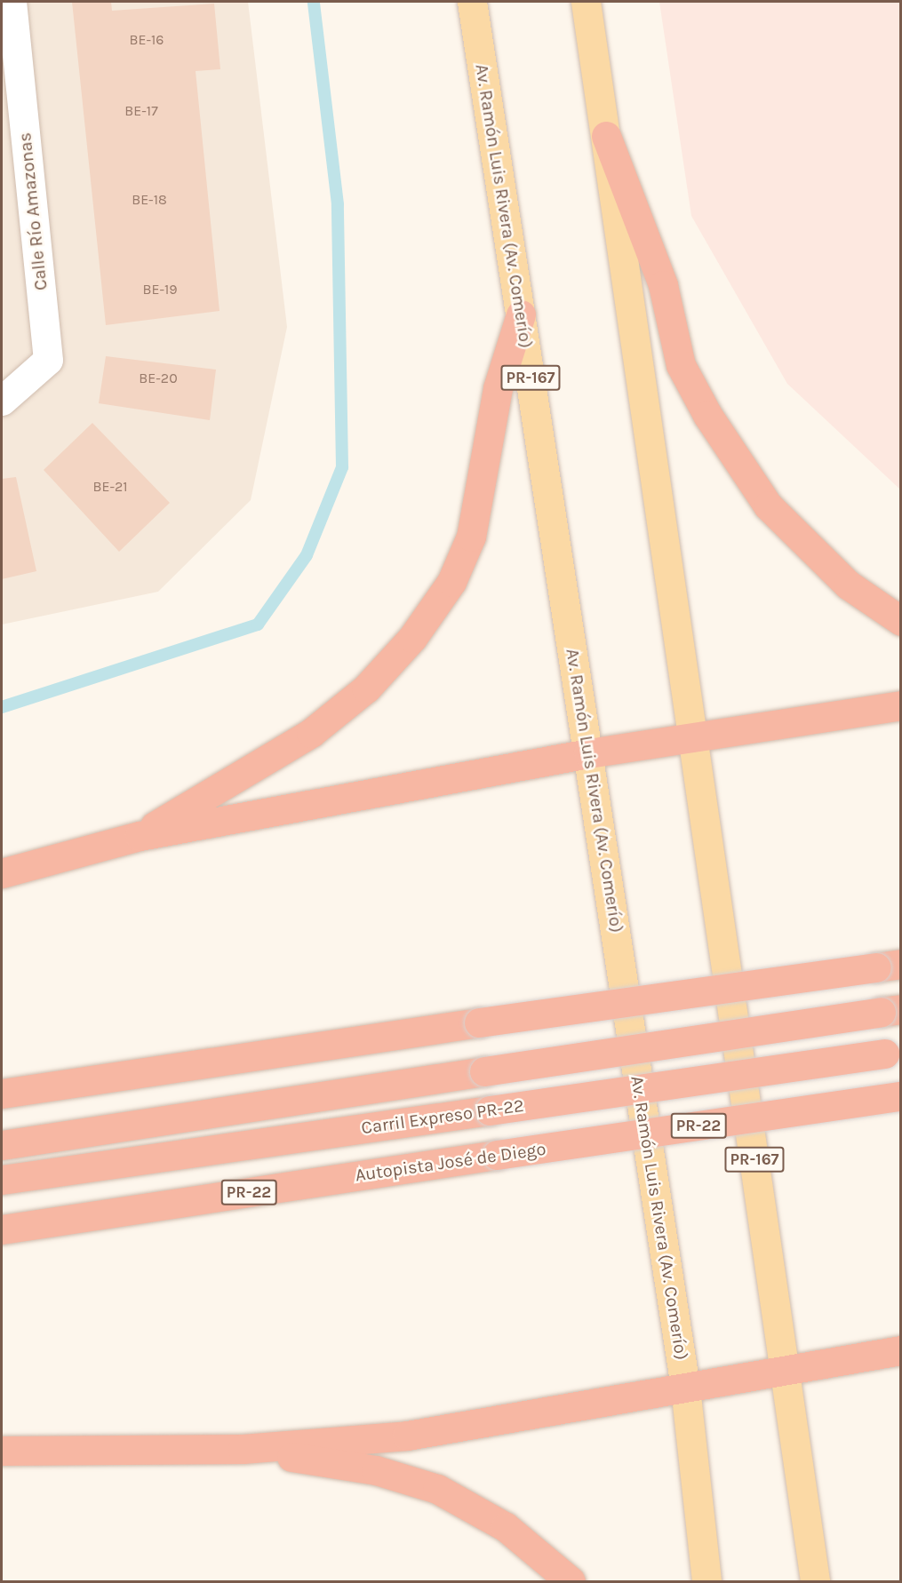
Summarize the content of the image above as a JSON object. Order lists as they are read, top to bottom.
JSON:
{
  "streets": {
    "highway": ["Carril Expreso PR-22", "PR-22", "Autopista José de Diego"],
    "main road": ["Av. Ramón Luis Rivera (Av. Comerío)", "PR-167"],
    "street": ["Calle Río Amazonas"]
  },
  "house_numbers": [
    "BE-16",
    "BE-17",
    "BE-18",
    "BE-19",
    "BE-20",
    "BE-21"
  ]
}
